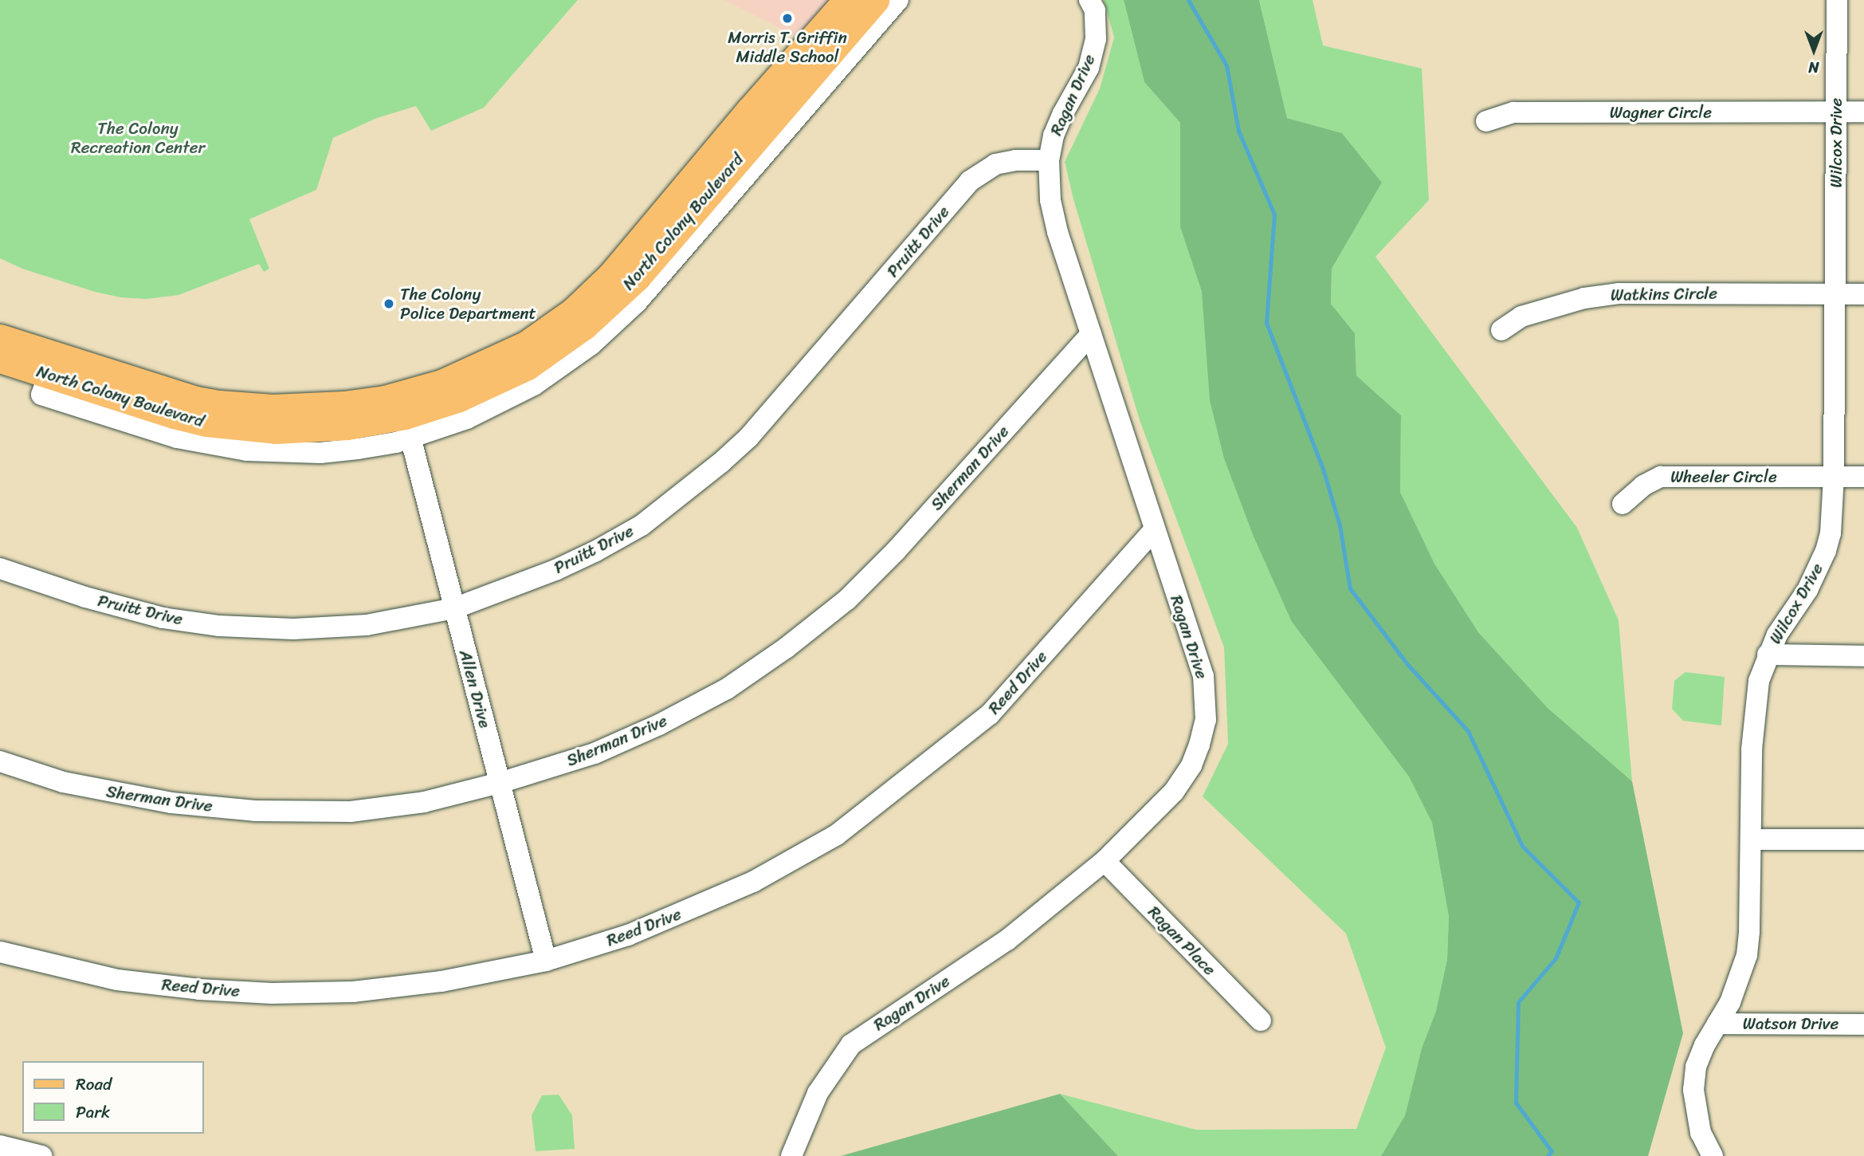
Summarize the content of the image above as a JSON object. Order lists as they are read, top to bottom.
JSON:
{
  "streets": {
    "main road": ["North Colony Boulevard"],
    "street": [
      "Ragan Drive",
      "Wagner Circle",
      "Wilcox Drive",
      "Pruitt Drive",
      "Watkins Circle",
      "Sherman Drive",
      "Wheeler Circle",
      "Reed Drive",
      "Allen Drive",
      "Ragan Place",
      "Watson Drive"
    ]
  },
  "crossings": [
    ["Ragan Drive", "Pruitt Drive"],
    ["Ragan Drive", "Sherman Drive"],
    ["Ragan Drive", "Reed Drive"],
    ["Ragan Drive", "Ragan Place"],
    ["Wagner Circle", "Wilcox Drive"],
    ["Wilcox Drive", "Watkins Circle"],
    ["Wilcox Drive", "Wheeler Circle"],
    ["Wilcox Drive", "Watson Drive"],
    ["North Colony Boulevard", "Allen Drive"],
    ["Pruitt Drive", "Allen Drive"],
    ["Sherman Drive", "Allen Drive"],
    ["Reed Drive", "Allen Drive"]
  ],
  "parks": ["The Colony Recreation Center"],
  "places": ["Morris T. Griffin Middle School", "The Colony Police Department"],
  "legend": ["Road", "Park"],
  "north": "bottom"
}
